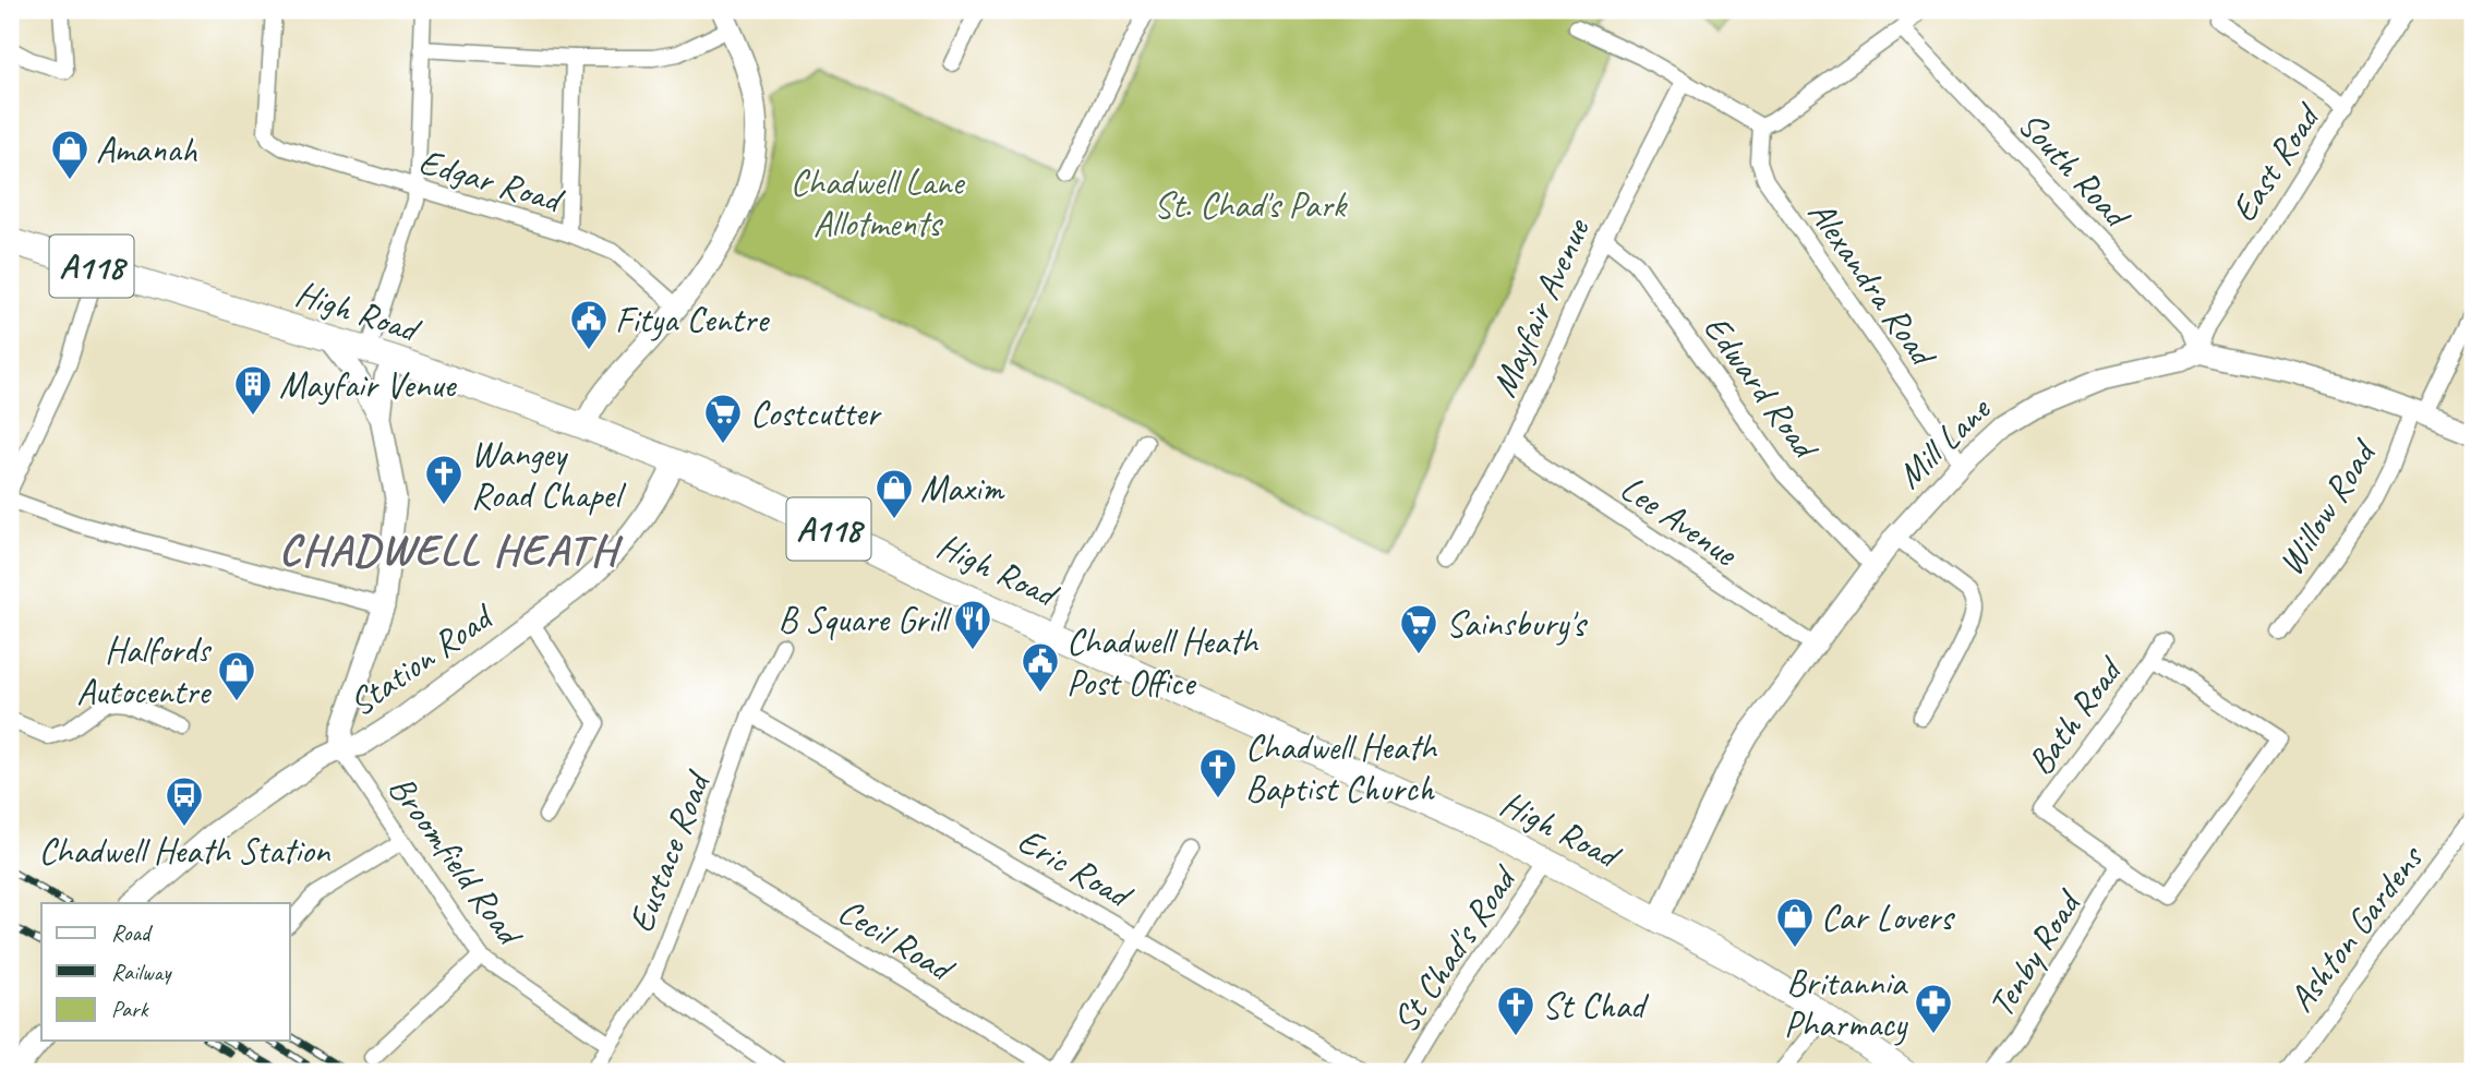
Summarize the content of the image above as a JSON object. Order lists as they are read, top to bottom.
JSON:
{
  "streets": {
    "main road": ["A118", "High Road"],
    "street": [
      "East Road",
      "South Road",
      "Edgar Road",
      "Alexandra Road",
      "Mayfair Avenue",
      "Edward Road",
      "Mill Lane",
      "Willow Road",
      "Lee Avenue",
      "Station Road",
      "Bath Road",
      "Eustace Road",
      "Broomfield Road",
      "Eric Road",
      "Ashton Gardens",
      "Cecil Road",
      "St Chad's Road",
      "Tenby Road"
    ]
  },
  "crossings": [
    ["East Road", "South Road"],
    ["East Road", "Mill Lane"],
    ["South Road", "Mill Lane"],
    ["Alexandra Road", "Mill Lane"],
    ["Mayfair Avenue", "Edward Road"],
    ["Mayfair Avenue", "Lee Avenue"],
    ["High Road", "Mill Lane"],
    ["High Road", "Station Road"],
    ["High Road", "St Chad's Road"],
    ["Edward Road", "Mill Lane"],
    ["Mill Lane", "Lee Avenue"],
    ["Station Road", "Broomfield Road"],
    ["Bath Road", "Tenby Road"],
    ["Eustace Road", "Broomfield Road"],
    ["Eustace Road", "Eric Road"],
    ["Eustace Road", "Cecil Road"]
  ],
  "districts": ["CHADWELL HEATH"],
  "parks": ["Chadwell Lane Allotments", "St. Chad's Park"],
  "places": {
    "shop": [
      "Amanah",
      "Maxim",
      "Halfords Autocentre",
      "Car Lovers"
    ],
    "public building": ["Fitya Centre", "Chadwell Heath Post Office"],
    "building": ["Mayfair Venue"],
    "supermarket": ["Costcutter", "Sainsbury's"],
    "church": ["Wangey Road Chapel", "Chadwell Heath Baptist Church", "St Chad"],
    "restaurant": ["B Square Grill"],
    "bus stop": ["Chadwell Heath Station"],
    "pharmacy": ["Britannia Pharmacy"]
  },
  "legend": ["Road", "Railway", "Park"]
}
